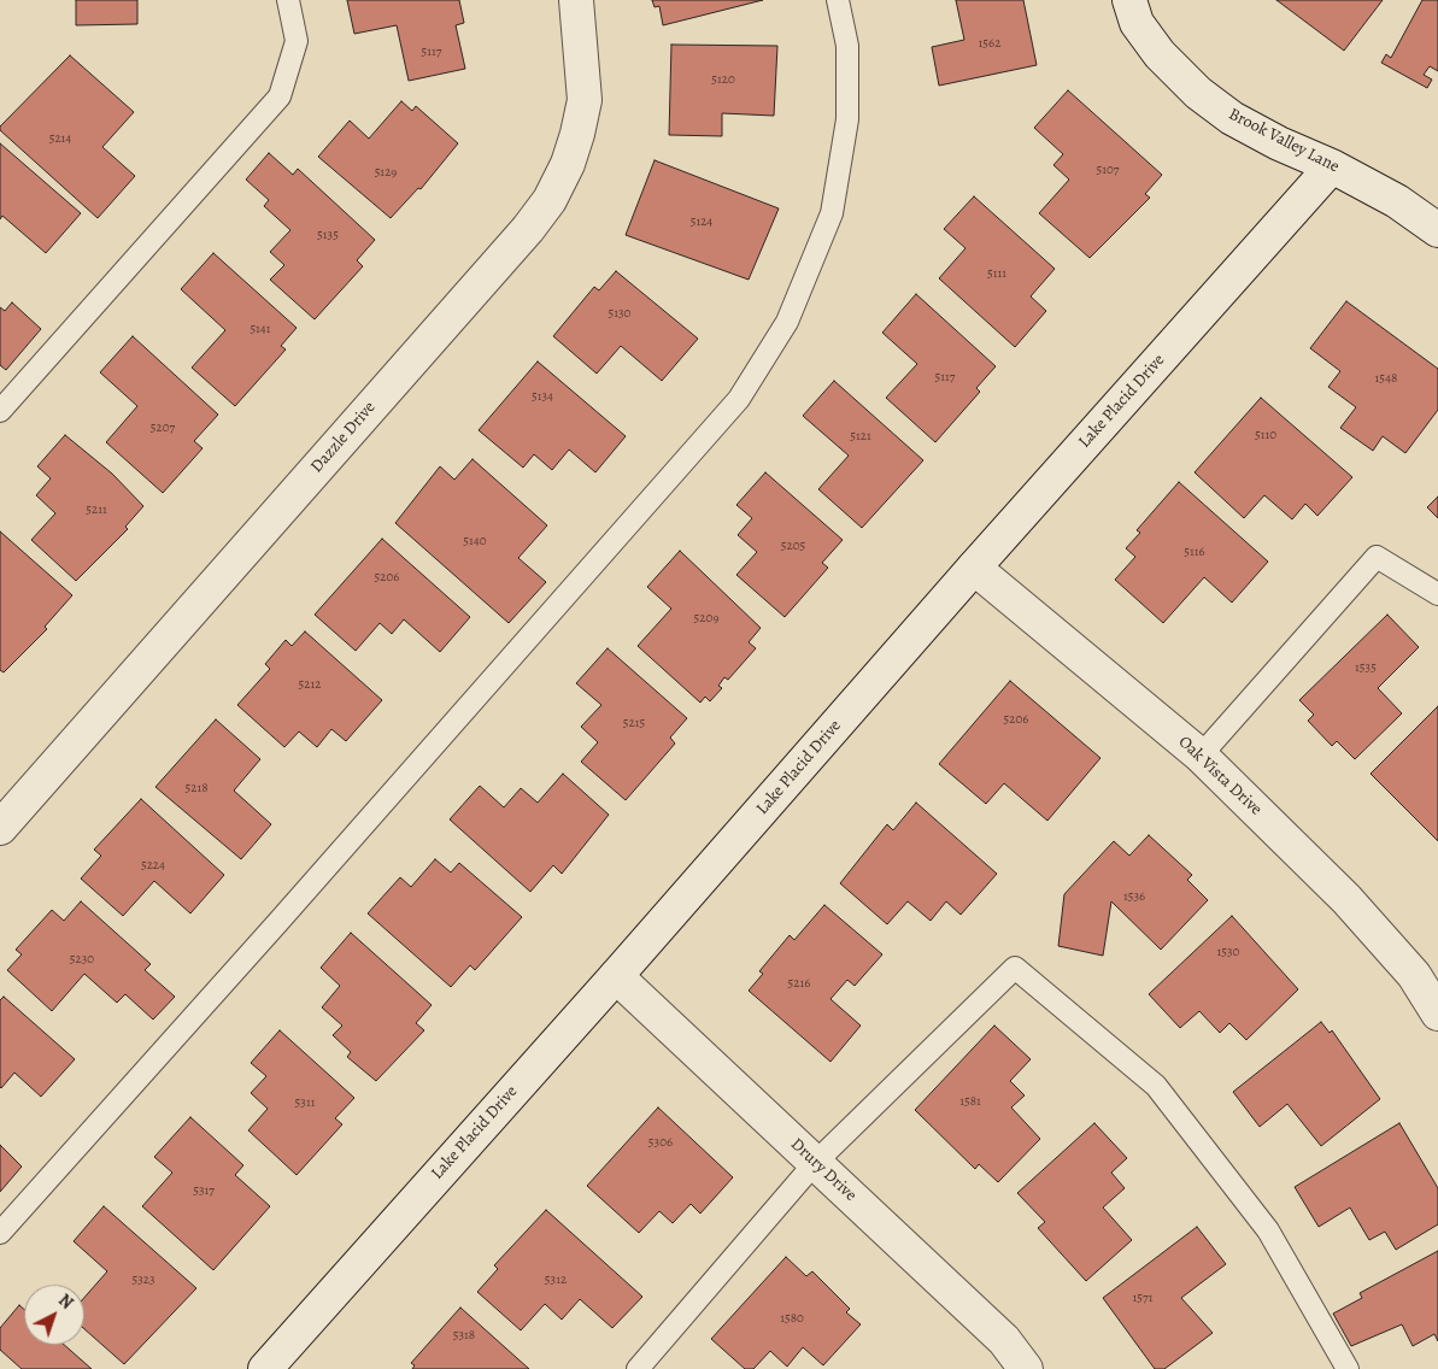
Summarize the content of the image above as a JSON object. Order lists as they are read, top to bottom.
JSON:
{
  "streets": {
    "street": [
      "Brook Valley Lane",
      "Lake Placid Drive",
      "Dazzle Drive",
      "Oak Vista Drive",
      "Drury Drive"
    ]
  },
  "crossings": [
    ["Brook Valley Lane", "Lake Placid Drive"],
    ["Lake Placid Drive", "Oak Vista Drive"],
    ["Lake Placid Drive", "Drury Drive"]
  ],
  "house_numbers": [
    "1562",
    "5117",
    "5120",
    "5214",
    "5107",
    "5129",
    "5124",
    "5135",
    "5111",
    "5130",
    "5141",
    "5117",
    "1548",
    "5134",
    "5207",
    "5110",
    "5121",
    "5211",
    "5140",
    "5205",
    "5116",
    "5206",
    "5209",
    "1535",
    "5212",
    "5206",
    "5215",
    "5218",
    "5224",
    "1536",
    "1530",
    "5230",
    "5216",
    "1581",
    "5311",
    "5306",
    "5317",
    "5323",
    "5312",
    "1571",
    "1580",
    "5318"
  ],
  "north": "top right"
}
